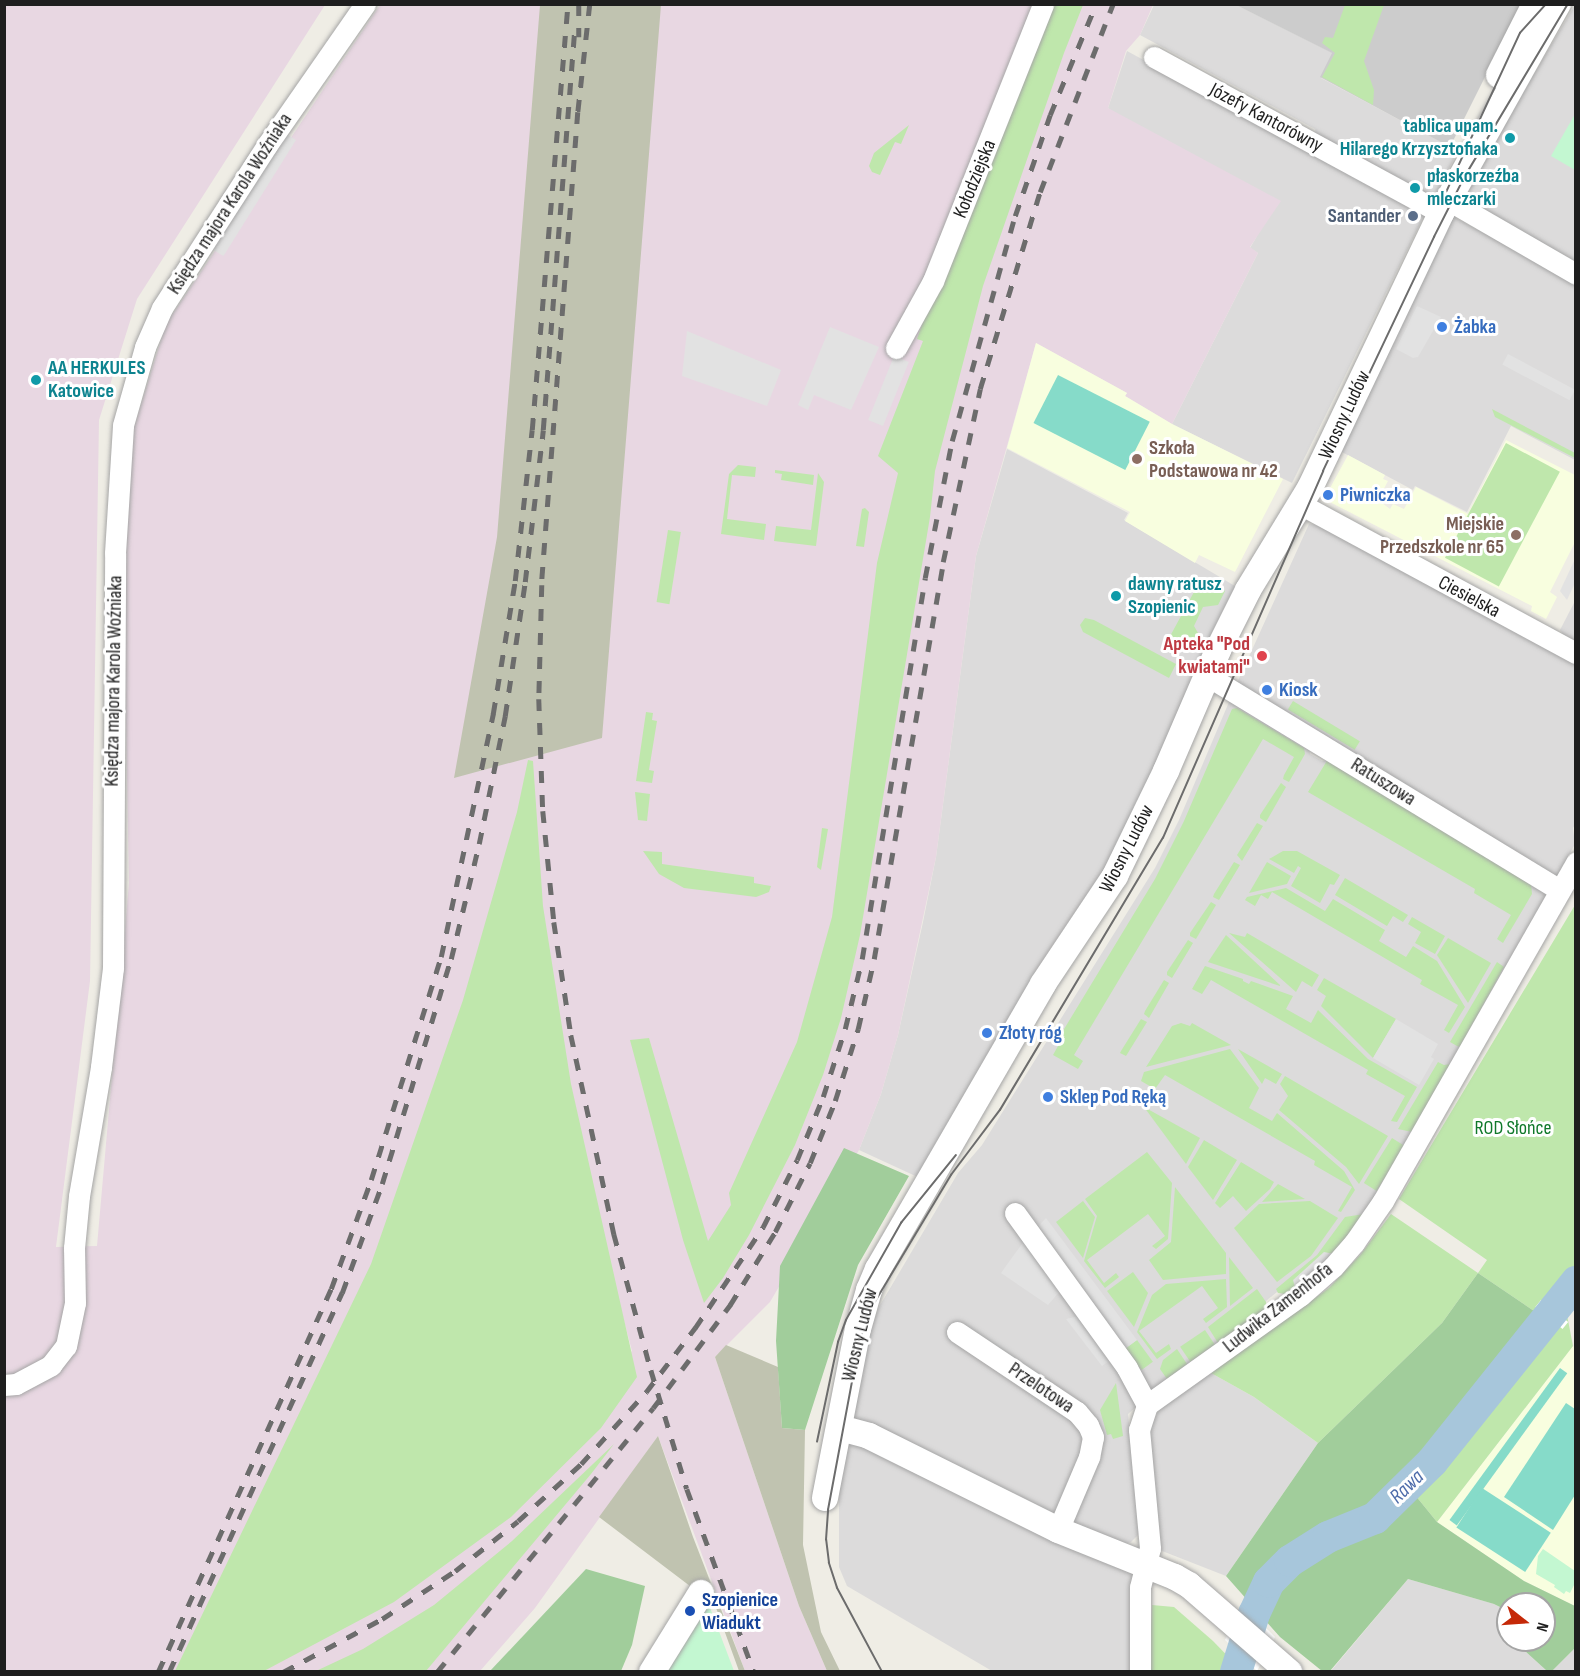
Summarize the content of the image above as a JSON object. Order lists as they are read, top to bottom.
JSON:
{
  "streets": {
    "street": [
      "Józefy Kantorówny",
      "Kołodziejska",
      "Księdza majora Karola Woźniaka",
      "Wiosny Ludów",
      "Ciesielska",
      "Ratuszowa",
      "Ludwika Zamenhofa",
      "Przelotowa"
    ]
  },
  "crossings": [
    ["Józefy Kantorówny", "Wiosny Ludów"],
    ["Wiosny Ludów", "Ciesielska"],
    ["Wiosny Ludów", "Ratuszowa"],
    ["Ratuszowa", "Ludwika Zamenhofa"]
  ],
  "water": ["Rawa"],
  "parks": ["ROD Słońce"],
  "places": [
    "tablica upam. Hilarego Krzysztofiaka",
    "płaskorzeźba mleczarki",
    "Santander",
    "Żabka",
    "AA HERKULES Katowice",
    "Szkoła Podstawowa nr 42",
    "Piwniczka",
    "Miejskie Przedszkole nr 65",
    "dawny ratusz Szopienic",
    "Apteka \"Pod kwiatami\"",
    "Kiosk",
    "Złoty róg",
    "Sklep Pod Ręką",
    "Szopienice Wiadukt"
  ],
  "north": "right"
}
